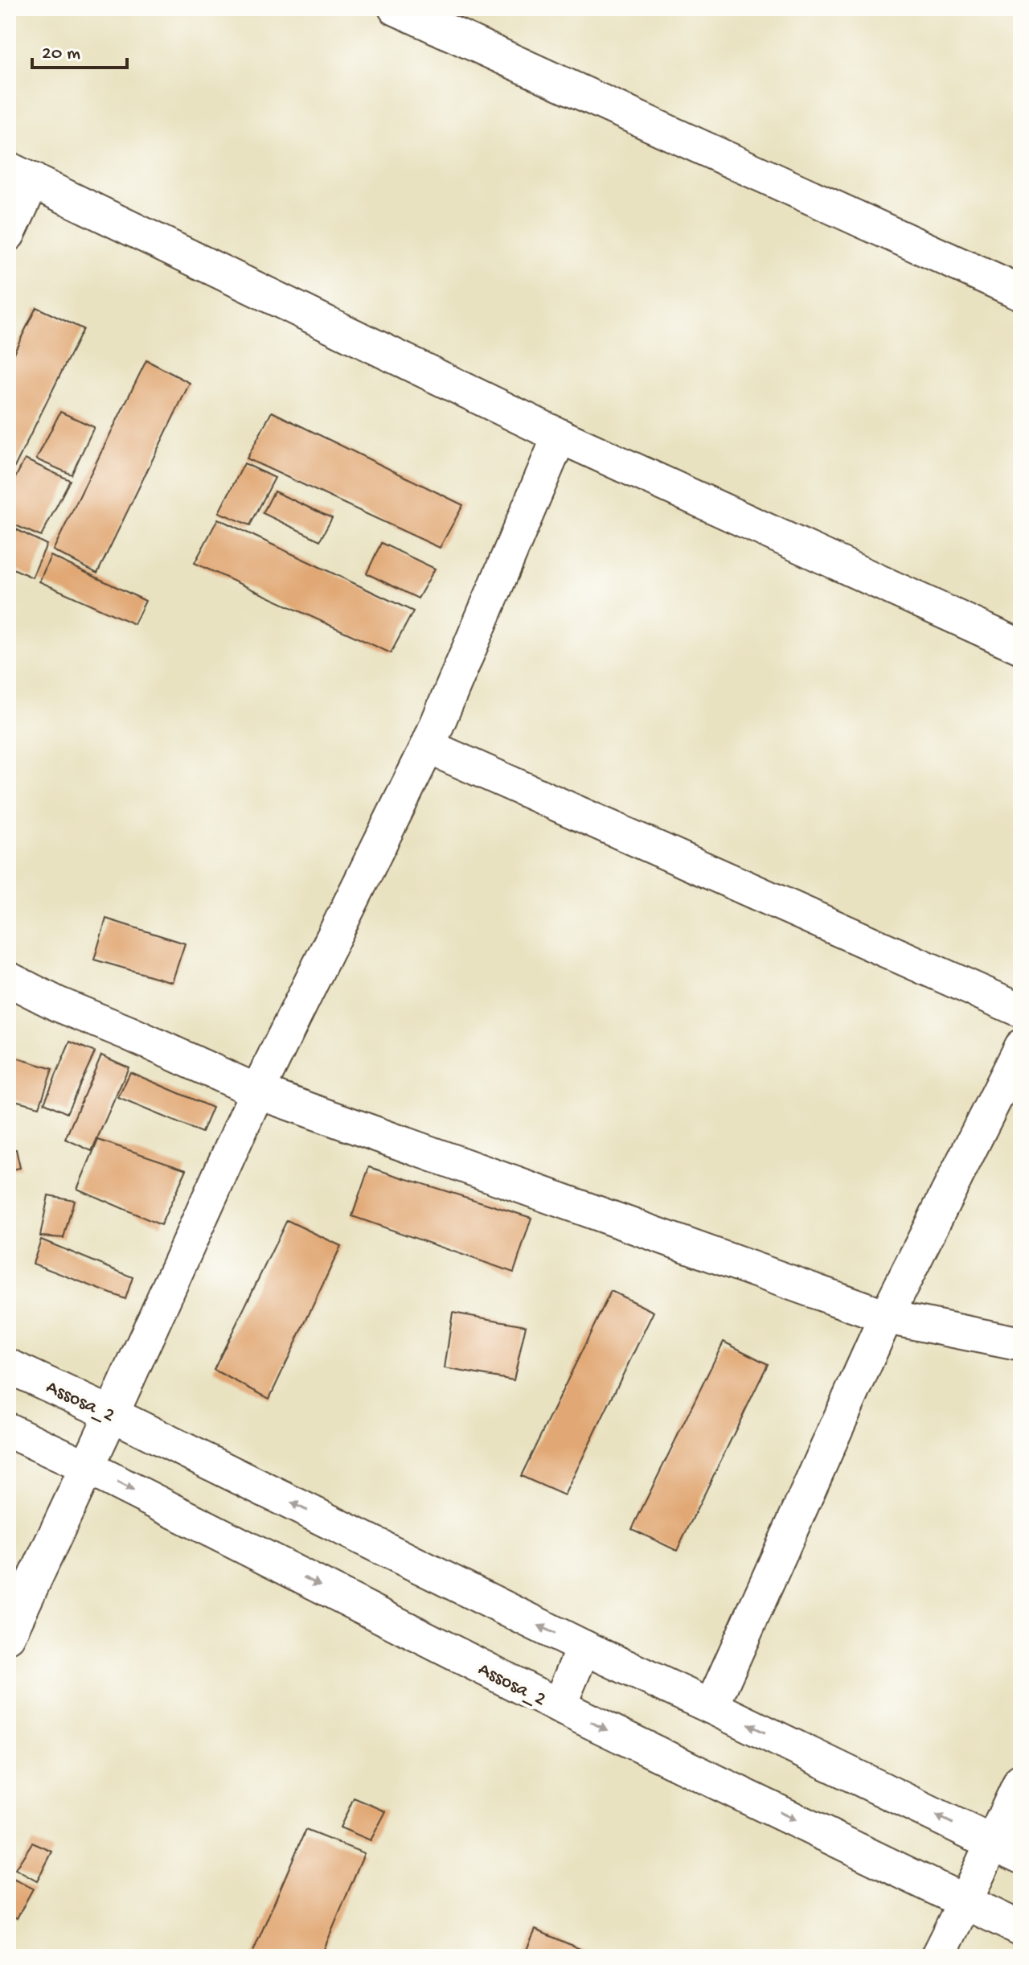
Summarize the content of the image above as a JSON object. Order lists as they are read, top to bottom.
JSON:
{
  "streets": {
    "street": ["Assosa_2"]
  },
  "scale_bar": "20 m"
}
